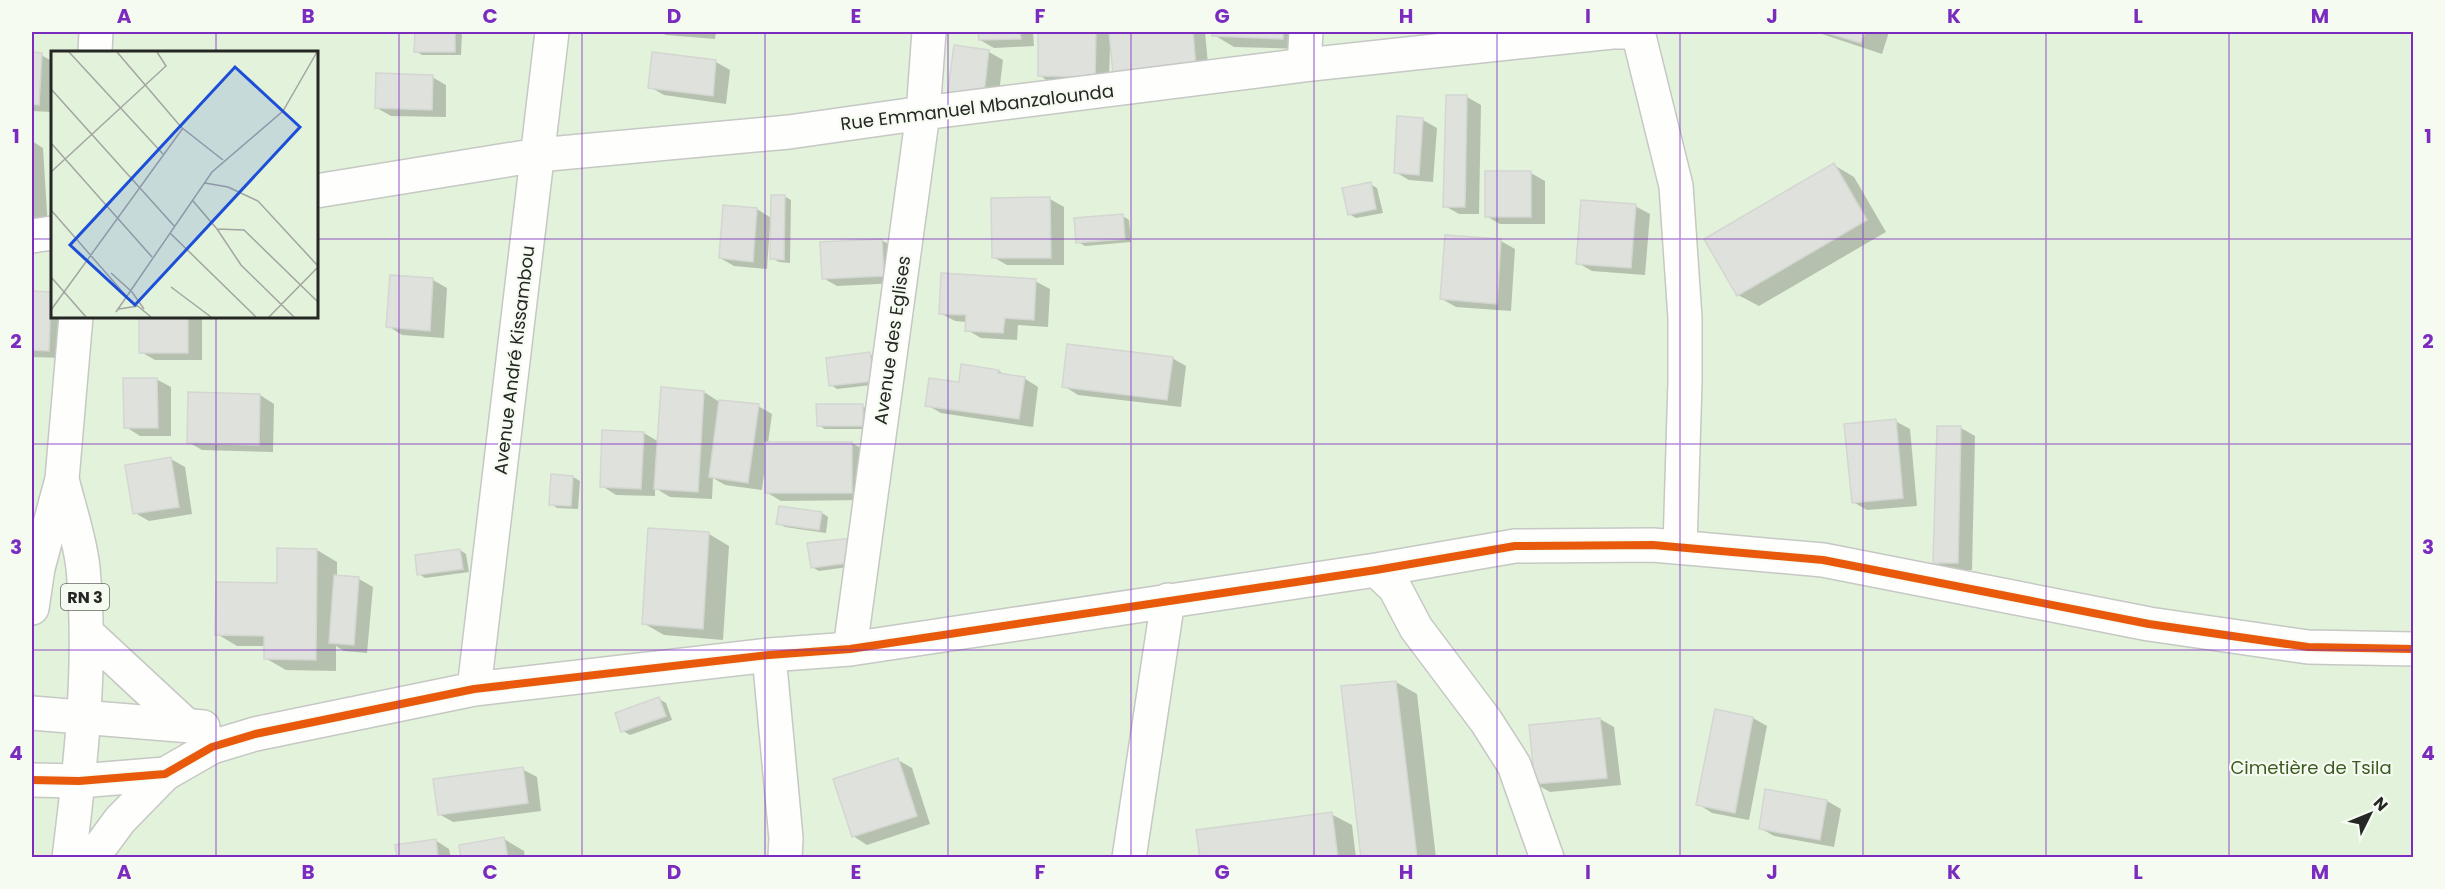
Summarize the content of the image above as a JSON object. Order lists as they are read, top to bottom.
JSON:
{
  "streets": {
    "main road": [
      "Rue Emmanuel Mbanzalounda",
      "Avenue des Eglises",
      "Avenue André Kissambou",
      "RN 3"
    ]
  },
  "crossings": [
    ["Rue Emmanuel Mbanzalounda", "Avenue des Eglises"],
    ["Rue Emmanuel Mbanzalounda", "Avenue André Kissambou"]
  ],
  "parks": ["Cimetière de Tsila"],
  "north": "top right",
  "grid": {
    "columns": [
      "A",
      "B",
      "C",
      "D",
      "E",
      "F",
      "G",
      "H",
      "I",
      "J",
      "K",
      "L",
      "M"
    ],
    "rows": [
      "1",
      "2",
      "3",
      "4"
    ]
  }
}
